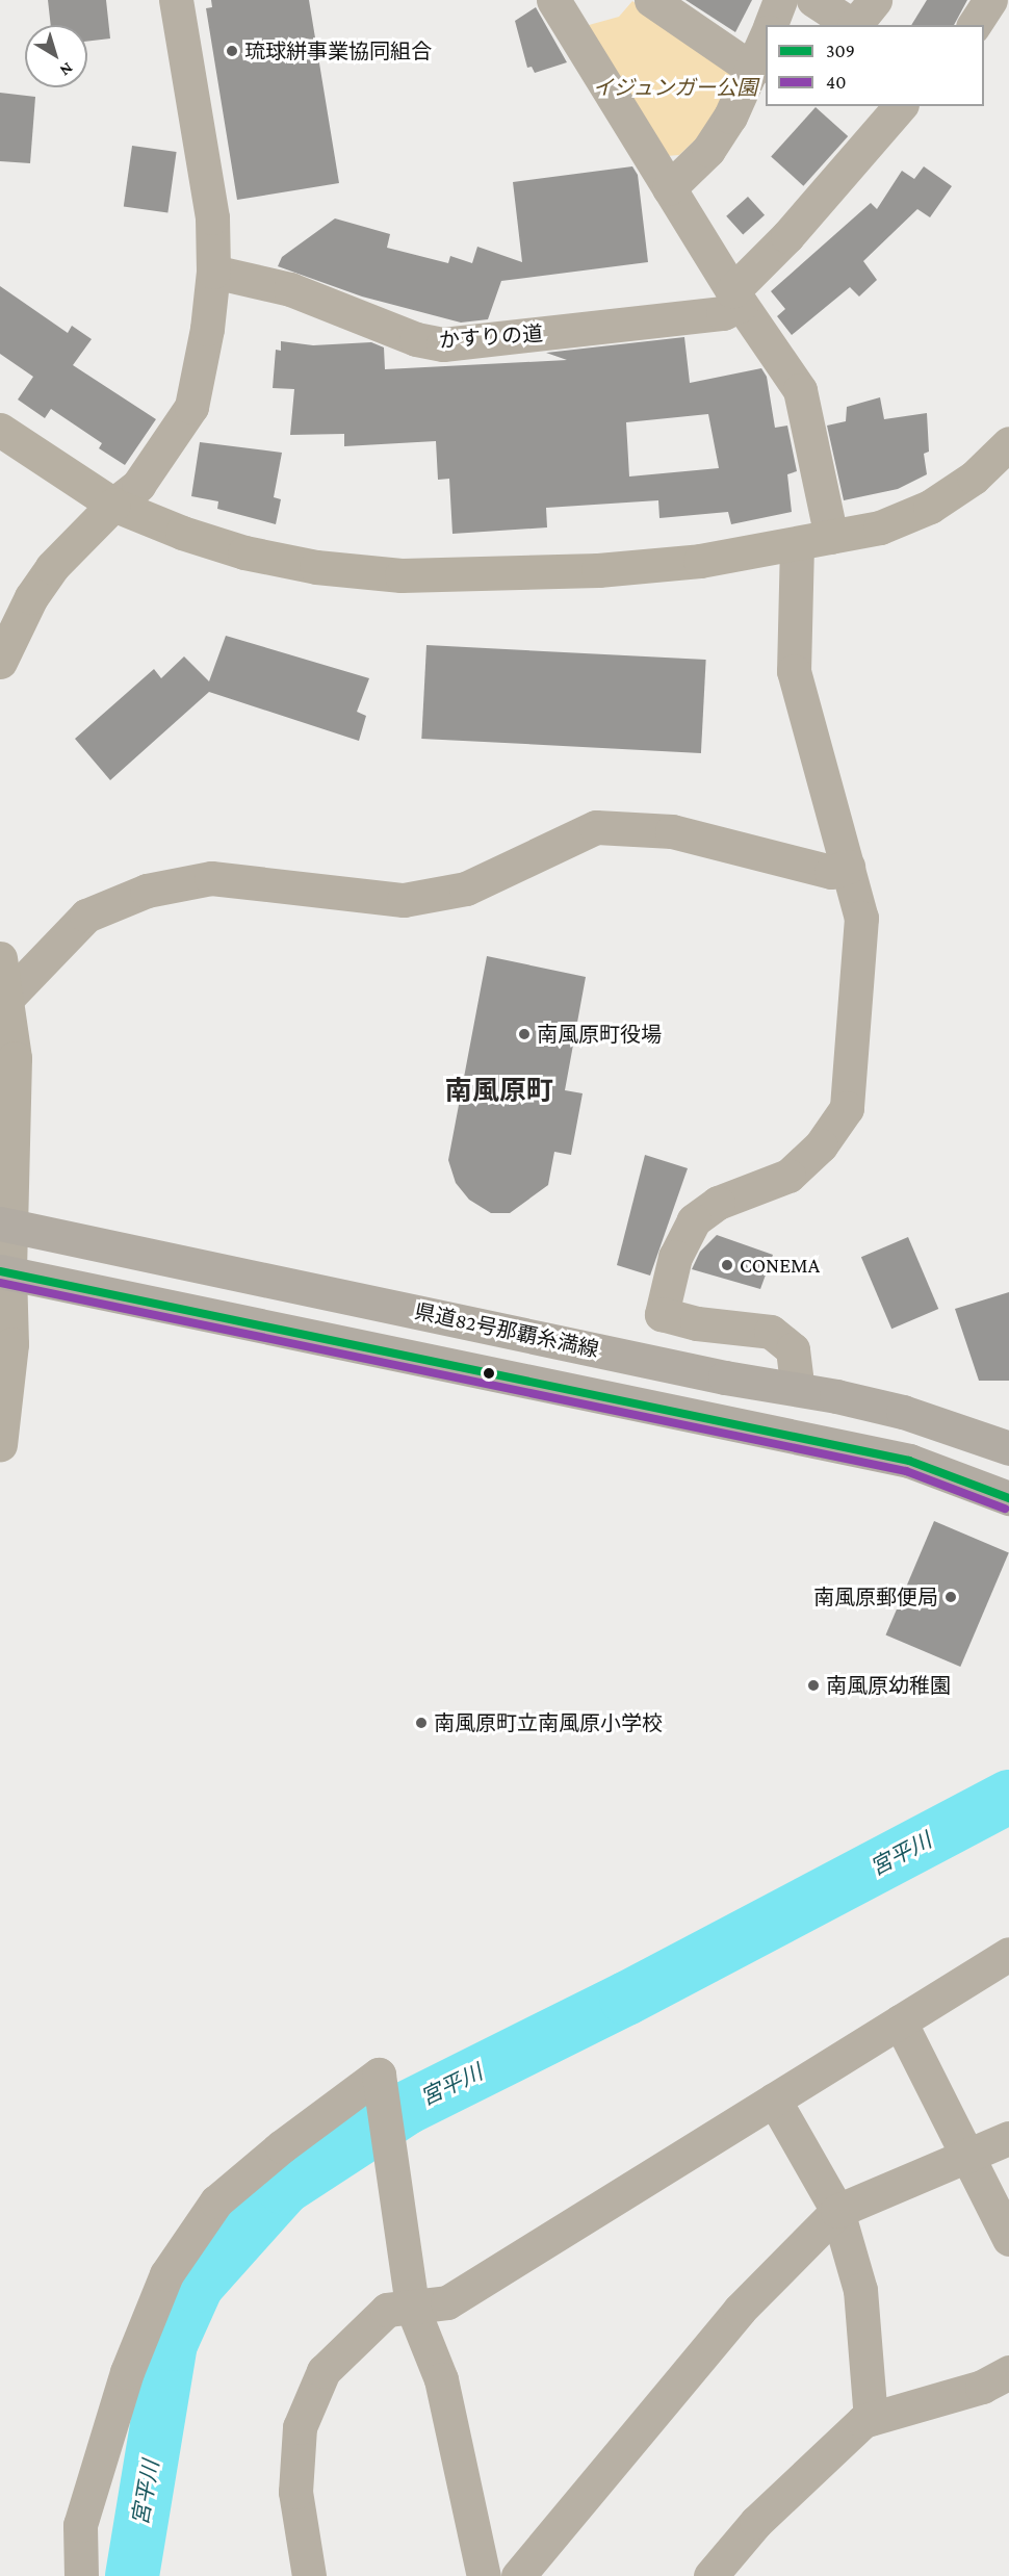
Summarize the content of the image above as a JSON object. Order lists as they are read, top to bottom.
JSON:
{
  "streets": {
    "main road": ["県道82号那覇糸満線"],
    "street": ["かすりの道"]
  },
  "districts": ["南風原町"],
  "water": ["宮平川"],
  "parks": ["イジュンガー公園"],
  "places": [
    "琉球絣事業協同組合",
    "南風原町役場",
    "CONEMA",
    "南風原郵便局",
    "南風原幼稚園",
    "南風原町立南風原小学校"
  ],
  "lines": ["transit line 309", "transit line 40"],
  "legend": ["309", "40"],
  "north": "bottom right"
}
